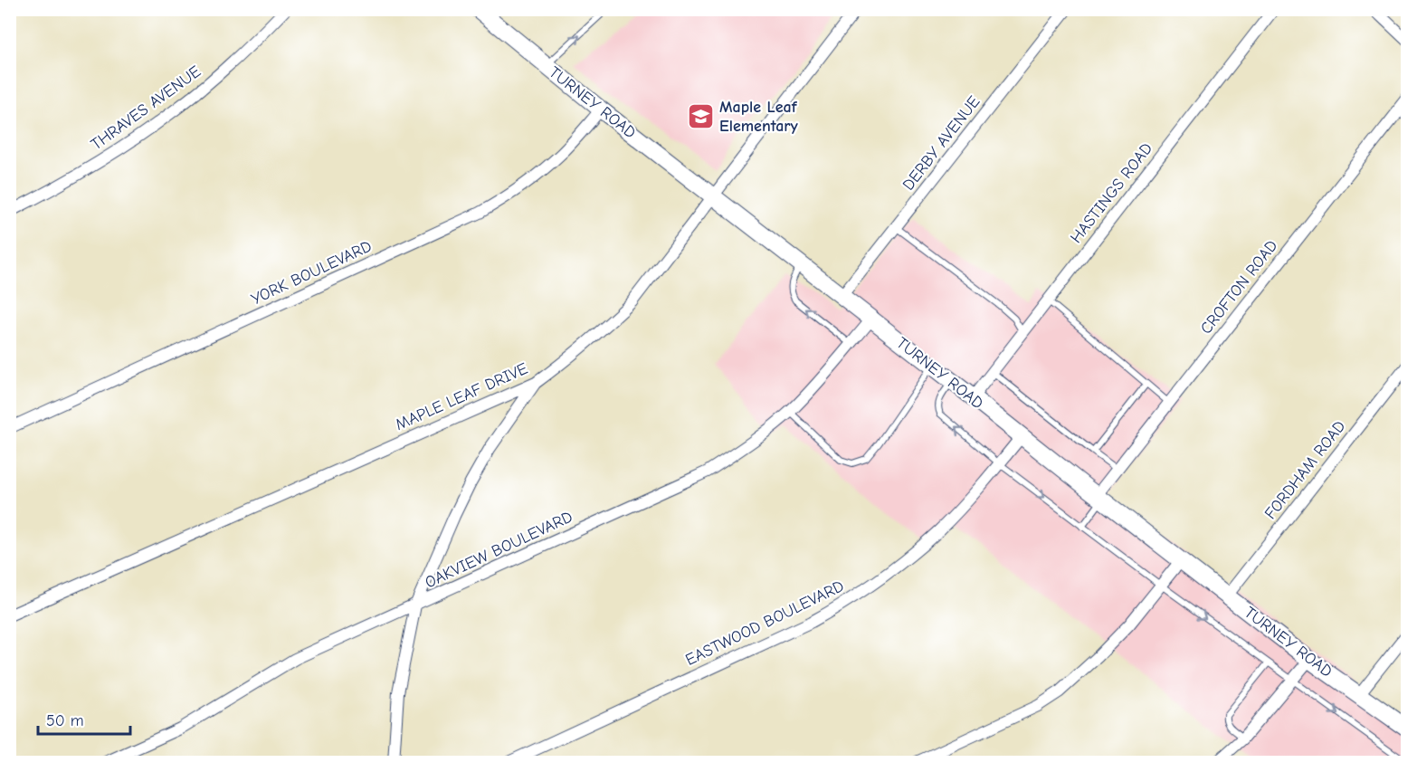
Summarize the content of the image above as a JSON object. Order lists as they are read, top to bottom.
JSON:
{
  "streets": {
    "main road": ["TURNEY ROAD"],
    "street": [
      "THRAVES AVENUE",
      "DERBY AVENUE",
      "HASTINGS ROAD",
      "YORK BOULEVARD",
      "CROFTON ROAD",
      "MAPLE LEAF DRIVE",
      "FORDHAM ROAD",
      "OAKVIEW BOULEVARD",
      "EASTWOOD BOULEVARD"
    ]
  },
  "crossings": [
    ["TURNEY ROAD", "DERBY AVENUE"],
    ["TURNEY ROAD", "HASTINGS ROAD"],
    ["TURNEY ROAD", "YORK BOULEVARD"],
    ["TURNEY ROAD", "CROFTON ROAD"],
    ["TURNEY ROAD", "MAPLE LEAF DRIVE"],
    ["TURNEY ROAD", "FORDHAM ROAD"],
    ["TURNEY ROAD", "OAKVIEW BOULEVARD"],
    ["TURNEY ROAD", "EASTWOOD BOULEVARD"]
  ],
  "places": {
    "school or university": ["Maple Leaf Elementary"]
  },
  "scale_bar": "50 m"
}
